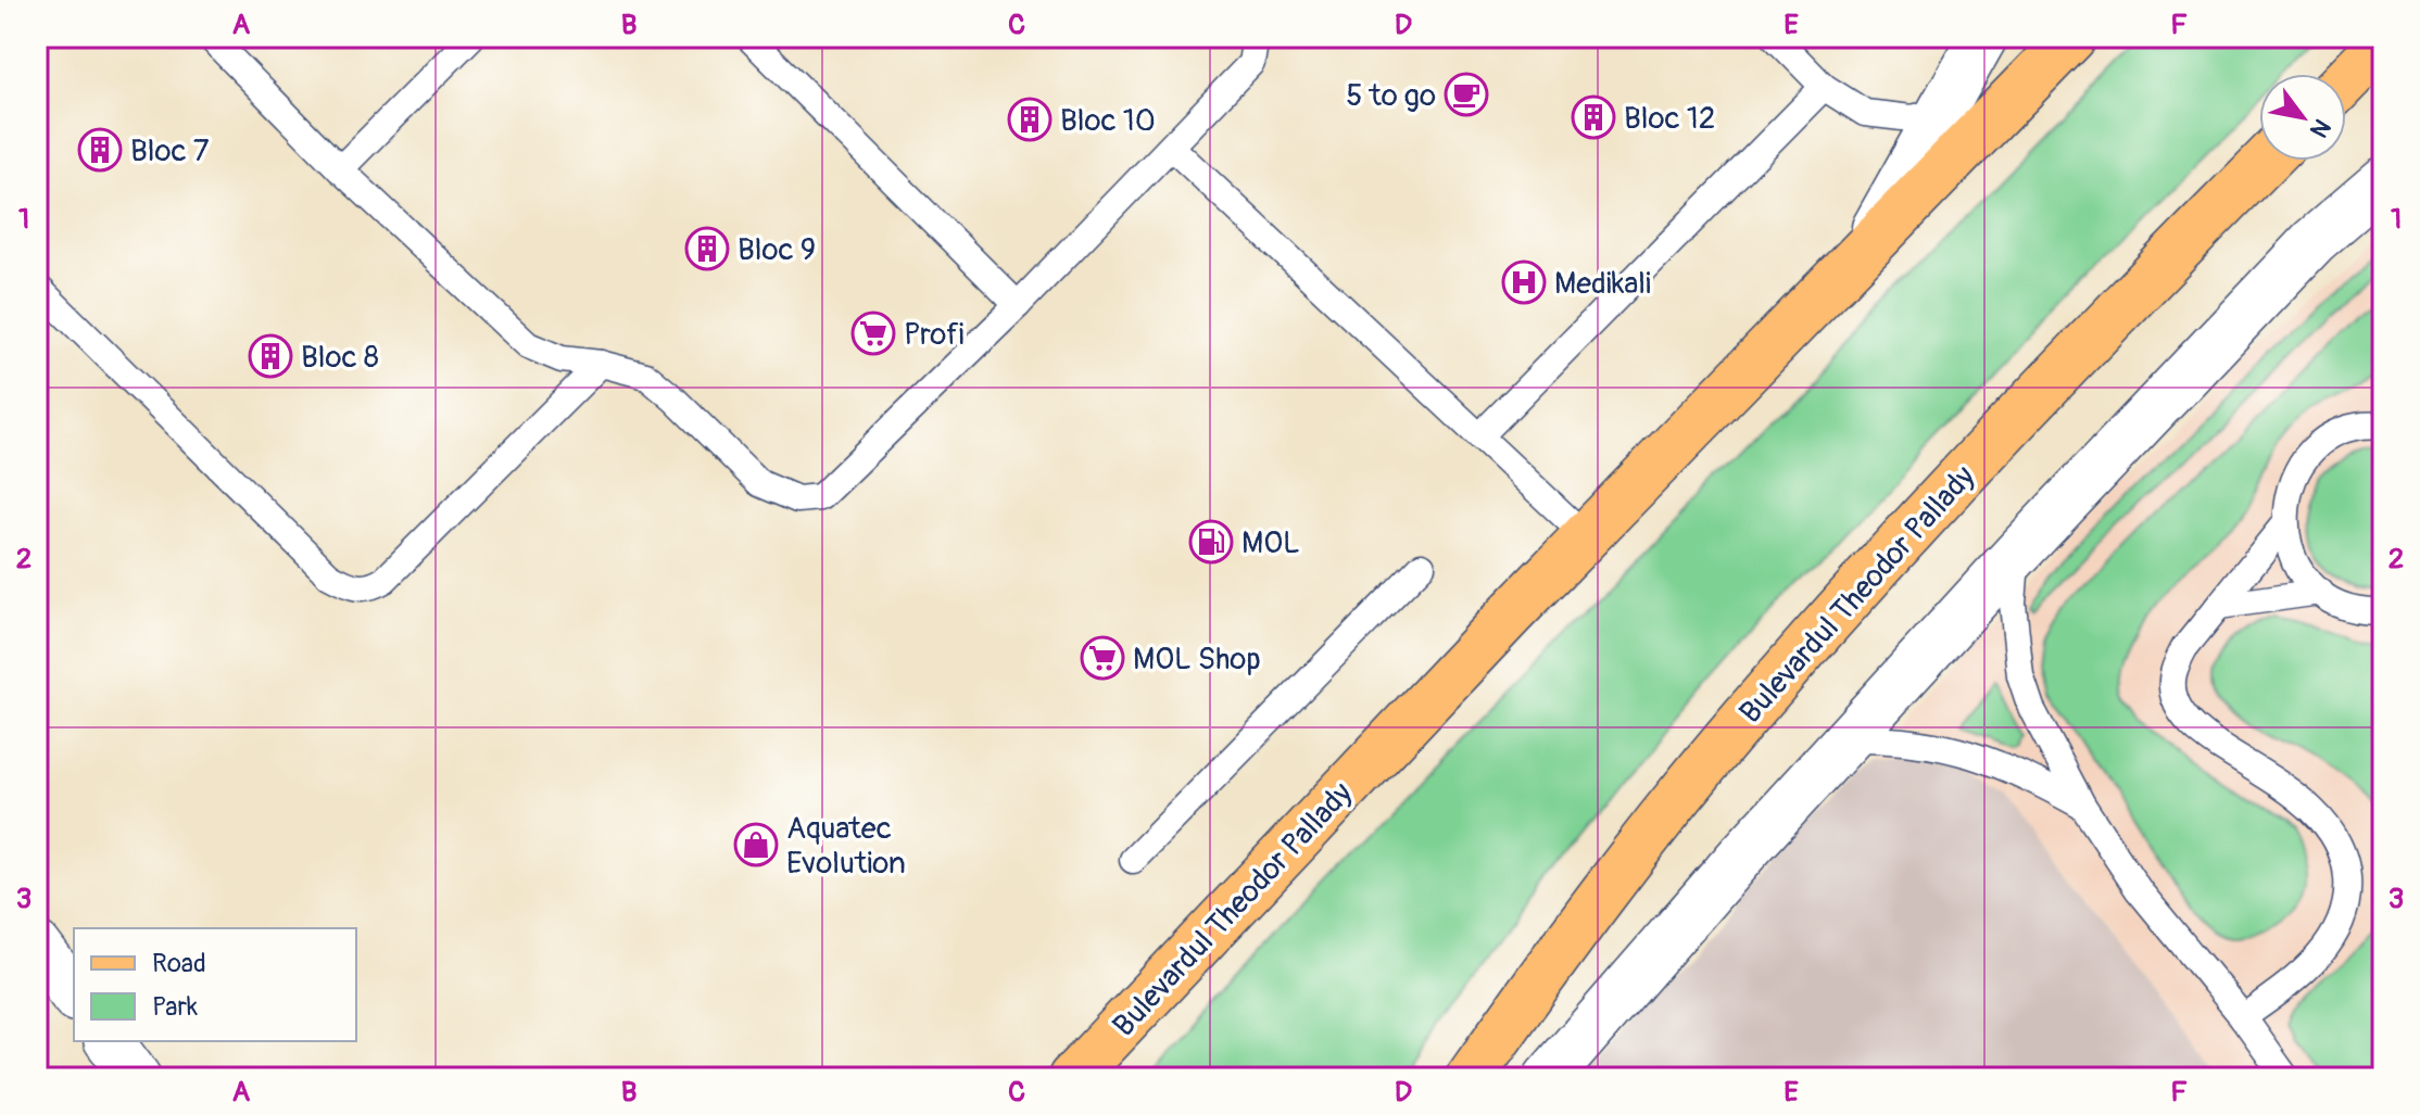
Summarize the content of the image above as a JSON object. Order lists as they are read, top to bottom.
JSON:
{
  "streets": {
    "main road": ["Bulevardul Theodor Pallady"]
  },
  "places": {
    "cafe": ["5 to go"],
    "building": [
      "Bloc 12",
      "Bloc 10",
      "Bloc 7",
      "Bloc 9",
      "Bloc 8"
    ],
    "hospital": ["Medikali"],
    "supermarket": ["Profi", "MOL Shop"],
    "fuel station": ["MOL"],
    "shop": ["Aquatec Evolution"]
  },
  "legend": ["Road", "Park"],
  "north": "bottom right",
  "grid": {
    "columns": [
      "A",
      "B",
      "C",
      "D",
      "E",
      "F"
    ],
    "rows": ["1", "2", "3"]
  }
}
